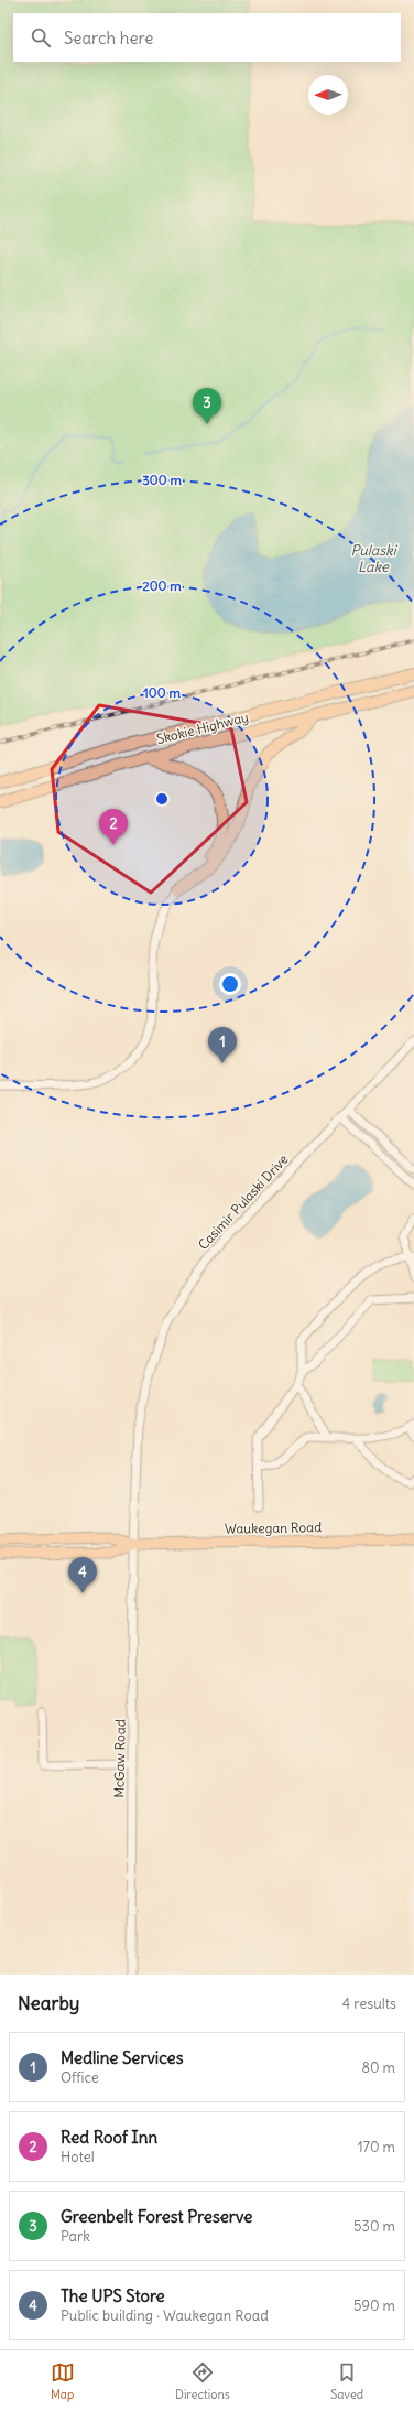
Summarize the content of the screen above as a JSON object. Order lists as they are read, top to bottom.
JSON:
{
  "streets": {
    "highway": ["Skokie Highway"],
    "main road": ["Waukegan Road"],
    "street": ["Casimir Pulaski Drive", "McGaw Road"]
  },
  "crossings": [
    ["Casimir Pulaski Drive", "Waukegan Road"],
    ["Casimir Pulaski Drive", "McGaw Road"],
    ["Waukegan Road", "McGaw Road"]
  ],
  "water": ["Pulaski Lake"],
  "north": "left",
  "page": {
    "search": "Search here",
    "pins": [
      "3",
      "2",
      "1",
      "4"
    ],
    "heading": ["Nearby", "4 results"],
    "list": [
      {
        "mark": "1",
        "name": "Medline Services",
        "note": "Office",
        "value": "80 m"
      },
      {
        "mark": "2",
        "name": "Red Roof Inn",
        "note": "Hotel",
        "value": "170 m"
      },
      {
        "mark": "3",
        "name": "Greenbelt Forest Preserve",
        "note": "Park",
        "value": "530 m"
      },
      {
        "mark": "4",
        "name": "The UPS Store",
        "note": "Public building · Waukegan Road",
        "value": "590 m"
      }
    ],
    "nav": ["Map", "Directions", "Saved"]
  },
  "rings": ["300 m", "200 m", "100 m"]
}
